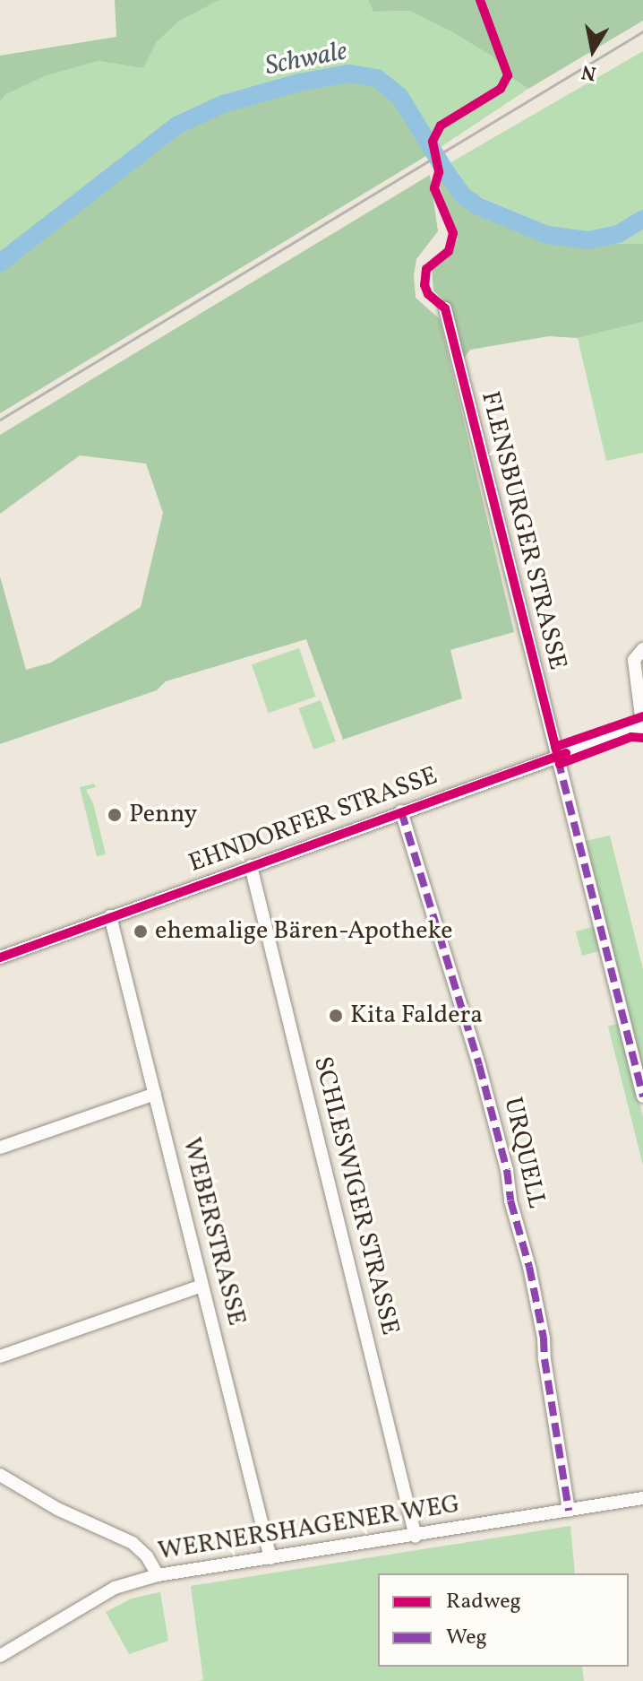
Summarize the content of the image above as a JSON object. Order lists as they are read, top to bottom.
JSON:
{
  "streets": {
    "street": [
      "FLENSBURGER STRASSE",
      "EHNDORFER STRASSE",
      "URQUELL",
      "SCHLESWIGER STRASSE",
      "WEBERSTRASSE",
      "WERNERSHAGENER WEG"
    ]
  },
  "crossings": [
    ["FLENSBURGER STRASSE", "EHNDORFER STRASSE"],
    ["EHNDORFER STRASSE", "URQUELL"],
    ["EHNDORFER STRASSE", "SCHLESWIGER STRASSE"],
    ["EHNDORFER STRASSE", "WEBERSTRASSE"],
    ["URQUELL", "WERNERSHAGENER WEG"],
    ["SCHLESWIGER STRASSE", "WERNERSHAGENER WEG"],
    ["WEBERSTRASSE", "WERNERSHAGENER WEG"]
  ],
  "water": ["Schwale"],
  "places": ["Penny", "ehemalige Bären-Apotheke", "Kita Faldera"],
  "legend": ["Radweg", "Weg"],
  "north": "bottom"
}
